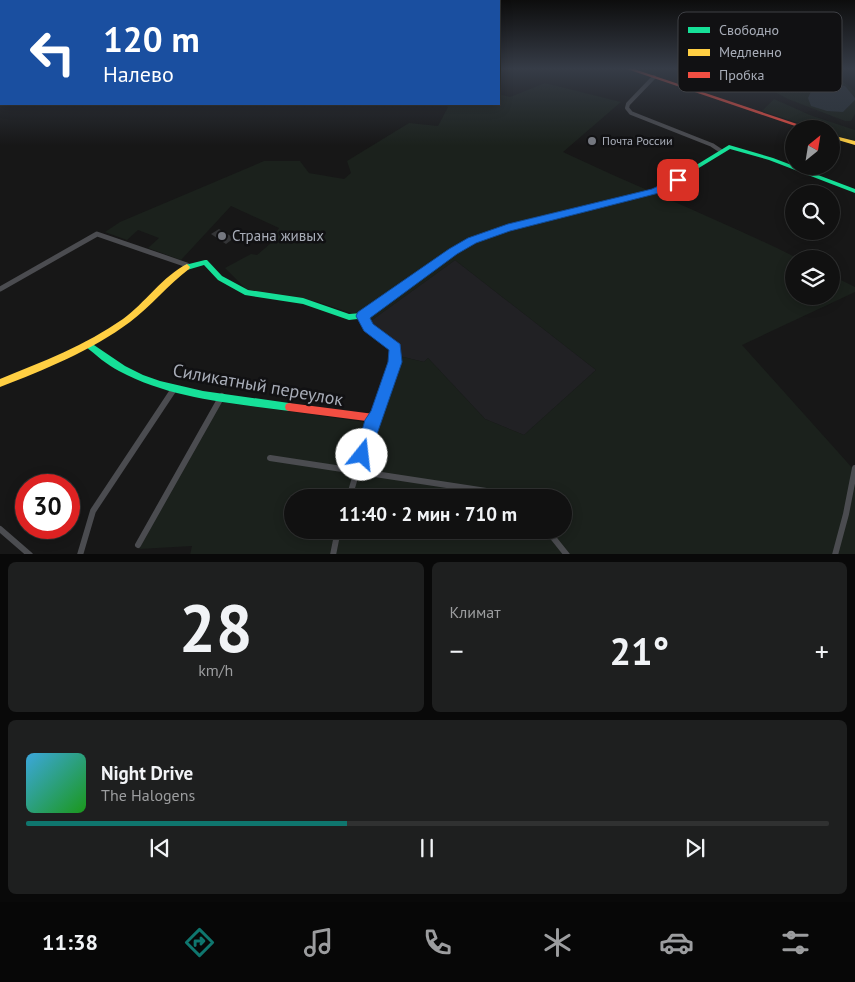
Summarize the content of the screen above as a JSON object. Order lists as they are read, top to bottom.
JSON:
{
  "streets": {
    "street": ["Силикатный переулок"]
  },
  "places": ["Почта России", "Страна живых"],
  "legend": ["Свободно", "Медленно", "Пробка"],
  "north": "top right",
  "page": {
    "turn": ["120 m", "Налево"],
    "limit": "30",
    "trip": "11:40 · 2 мин · 710 m",
    "tile": [
      ["28", "km/h"],
      "Климат"
    ],
    "heat": ["−", "21°", "+"],
    "song": ["Night Drive", "The Halogens"],
    "tabs": "11:38"
  }
}
